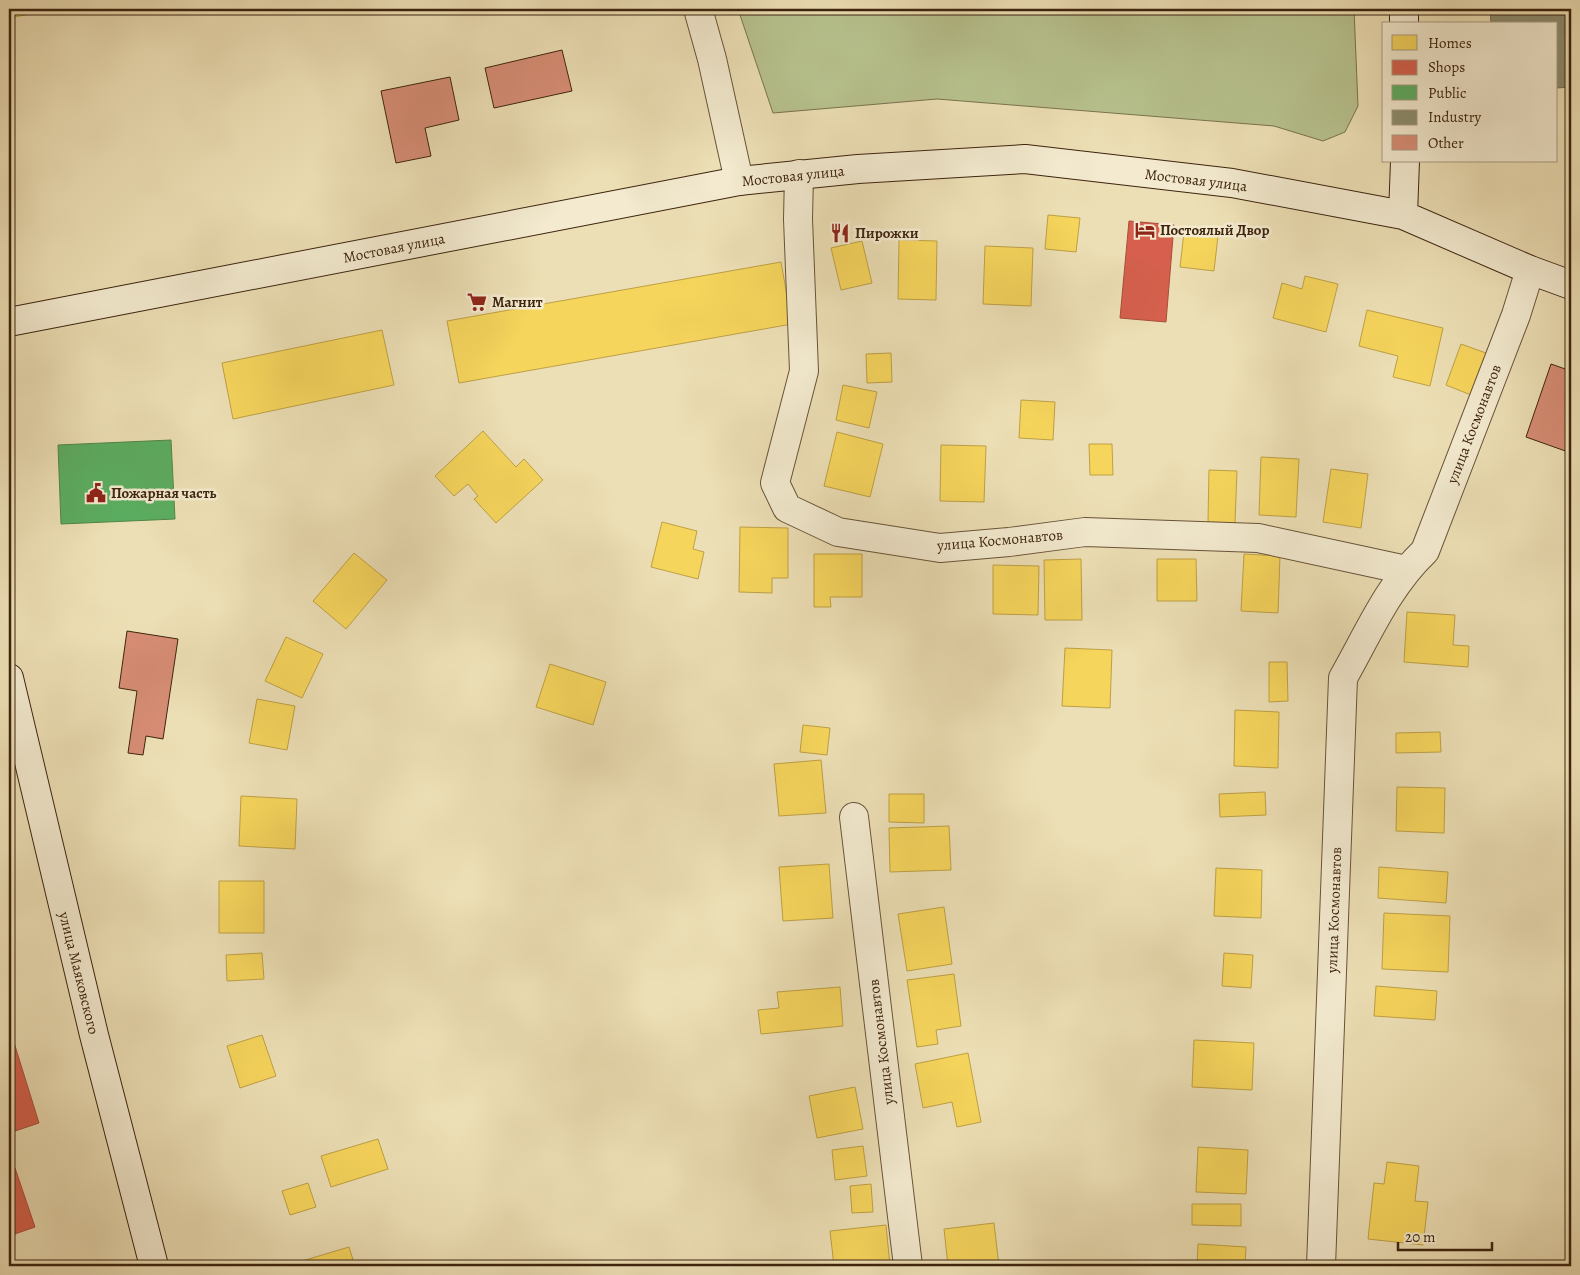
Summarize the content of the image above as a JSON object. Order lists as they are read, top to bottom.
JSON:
{
  "streets": {
    "street": ["Мостовая улица", "улица Космонавтов", "улица Маяковского"]
  },
  "crossings": [
    ["Мостовая улица", "улица Космонавтов"]
  ],
  "places": {
    "hotel": ["Постоялый Двор"],
    "restaurant": ["Пирожки"],
    "supermarket": ["Магнит"],
    "public building": ["Пожарная часть"]
  },
  "legend": [
    "Homes",
    "Shops",
    "Public",
    "Industry",
    "Other"
  ],
  "scale_bar": "20 m"
}
